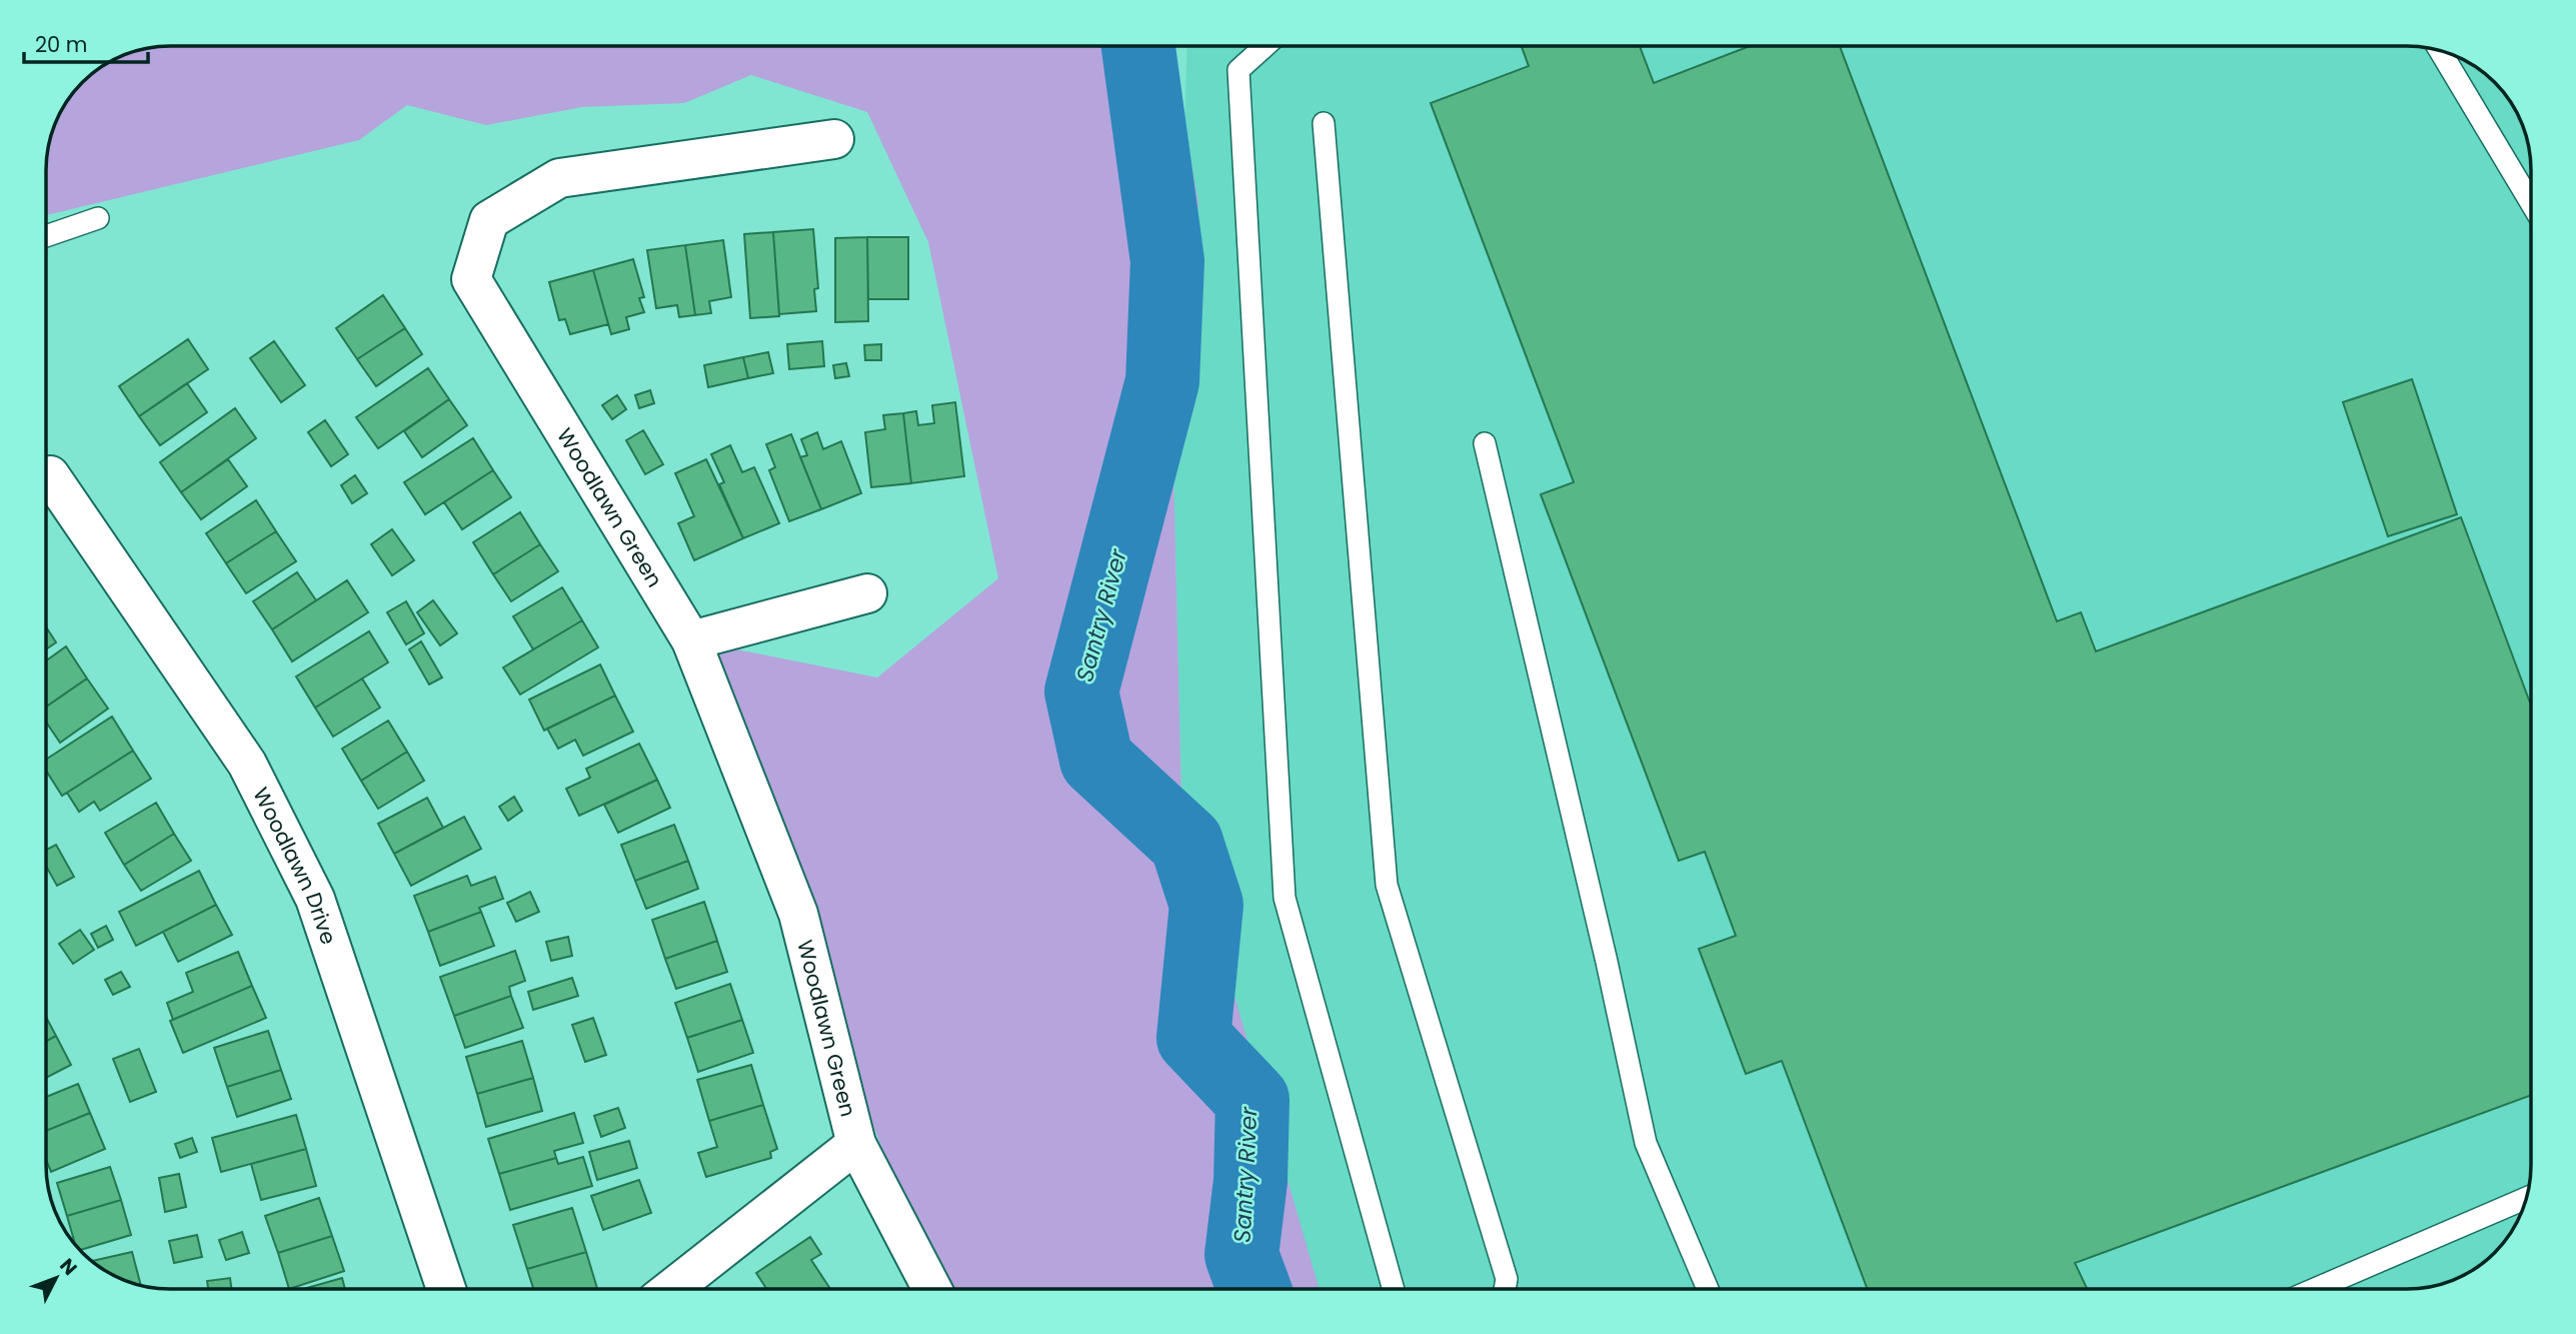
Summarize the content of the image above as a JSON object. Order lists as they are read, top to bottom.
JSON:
{
  "streets": {
    "street": ["Woodlawn Green", "Woodlawn Drive"]
  },
  "water": ["Santry River"],
  "scale_bar": "20 m",
  "north": "top right"
}
